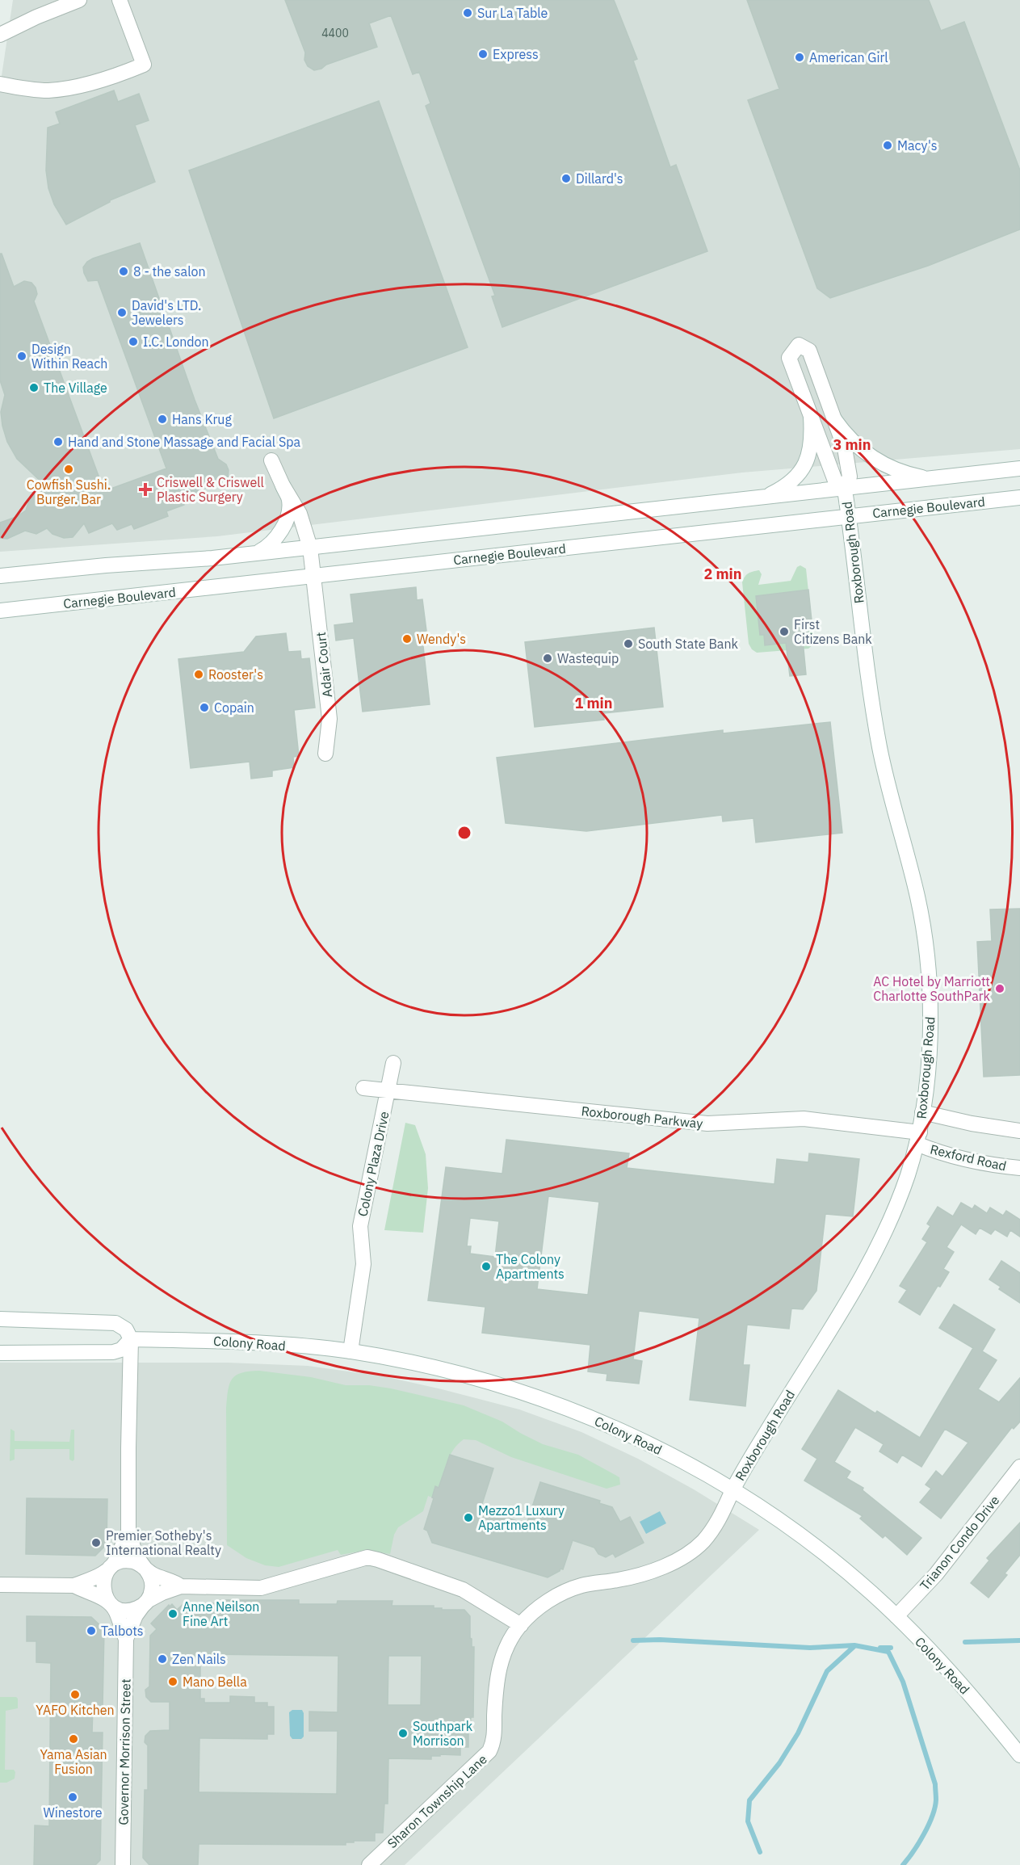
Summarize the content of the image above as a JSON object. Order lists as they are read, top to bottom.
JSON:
{
  "streets": {
    "street": [
      "Carnegie Boulevard",
      "Roxborough Road",
      "Adair Court",
      "Roxborough Parkway",
      "Rexford Road",
      "Colony Plaza Drive",
      "Colony Road",
      "Trianon Condo Drive",
      "Governor Morrison Street",
      "Sharon Township Lane"
    ]
  },
  "crossings": [
    ["Carnegie Boulevard", "Roxborough Road"],
    ["Carnegie Boulevard", "Adair Court"],
    ["Roxborough Road", "Roxborough Parkway"],
    ["Roxborough Road", "Rexford Road"],
    ["Roxborough Road", "Colony Road"],
    ["Roxborough Road", "Sharon Township Lane"],
    ["Roxborough Parkway", "Rexford Road"],
    ["Roxborough Parkway", "Colony Plaza Drive"],
    ["Colony Plaza Drive", "Colony Road"],
    ["Colony Road", "Trianon Condo Drive"],
    ["Colony Road", "Governor Morrison Street"],
    ["Colony Road", "Sharon Township Lane"]
  ],
  "places": {
    "other": [
      "Sur La Table",
      "Express",
      "American Girl",
      "Macy's",
      "Dillard's",
      "8 - the salon",
      "David's LTD. Jewelers",
      "I.C. London",
      "Design Within Reach",
      "The Village",
      "Hans Krug",
      "Hand and Stone Massage and Facial Spa",
      "Cowfish Sushi. Burger. Bar",
      "First Citizens Bank",
      "Wendy's",
      "South State Bank",
      "Wastequip",
      "Rooster's",
      "Copain",
      "AC Hotel by Marriott Charlotte SouthPark",
      "The Colony Apartments",
      "Mezzo1 Luxury Apartments",
      "Premier Sotheby's International Realty",
      "Anne Neilson Fine Art",
      "Talbots",
      "Zen Nails",
      "Mano Bella",
      "YAFO Kitchen",
      "Southpark Morrison",
      "Yama Asian Fusion",
      "Winestore"
    ],
    "health": ["Criswell & Criswell Plastic Surgery"]
  },
  "house_numbers": ["4400"],
  "rings": ["3 min", "2 min", "1 min"]
}
